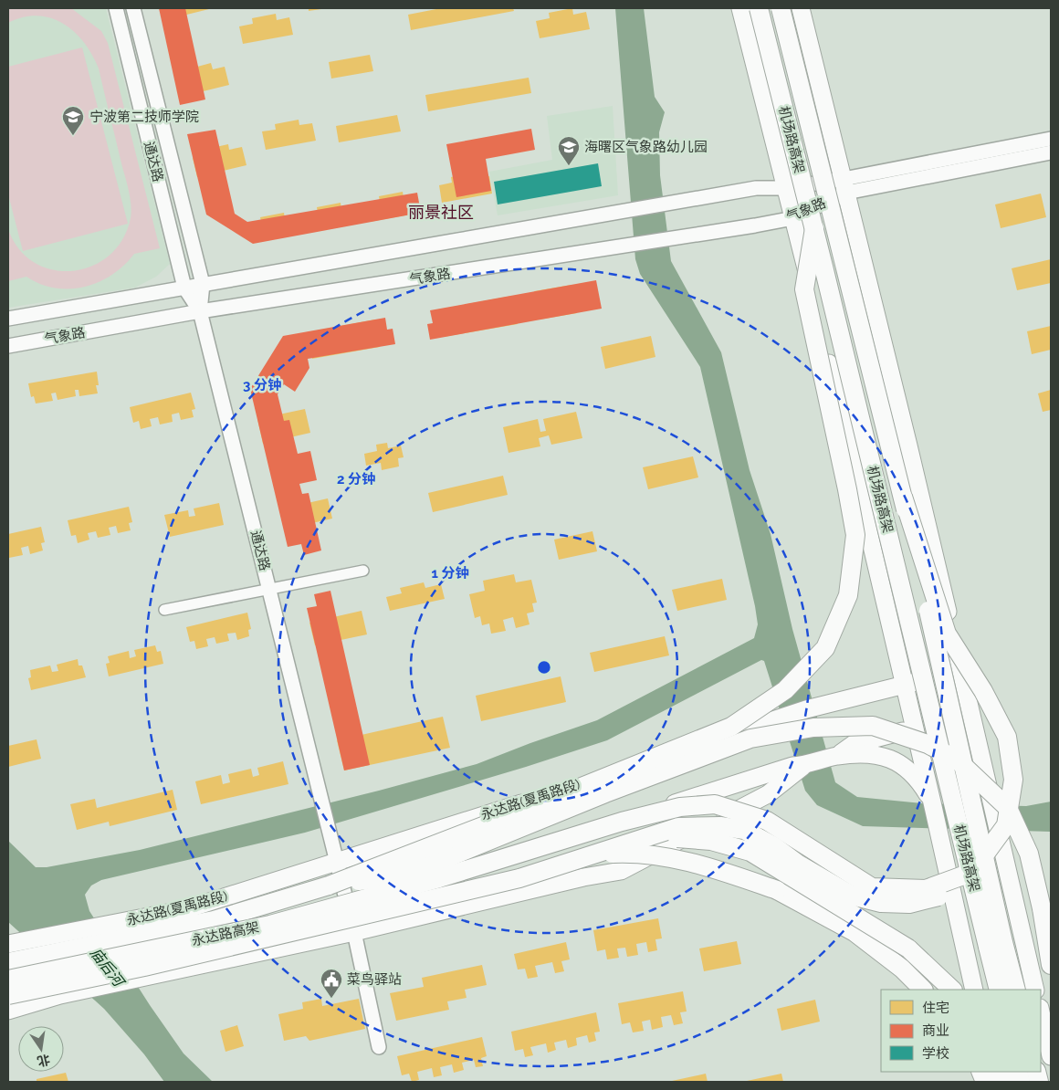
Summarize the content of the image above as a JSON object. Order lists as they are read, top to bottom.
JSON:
{
  "streets": {
    "highway": ["机场路高架", "永达路高架"],
    "main road": ["永达路(夏禹路段)"],
    "street": ["通达路", "气象路"]
  },
  "crossings": [
    ["通达路", "气象路"],
    ["通达路", "永达路(夏禹路段)"]
  ],
  "districts": ["丽景社区"],
  "water": ["庙后河"],
  "places": {
    "school or university": ["宁波第二技师学院", "海曙区气象路幼儿园"],
    "public building": ["菜鸟驿站"]
  },
  "legend": ["住宅", "商业", "学校"],
  "north": "bottom",
  "rings": ["3 分钟", "2 分钟", "1 分钟"]
}
